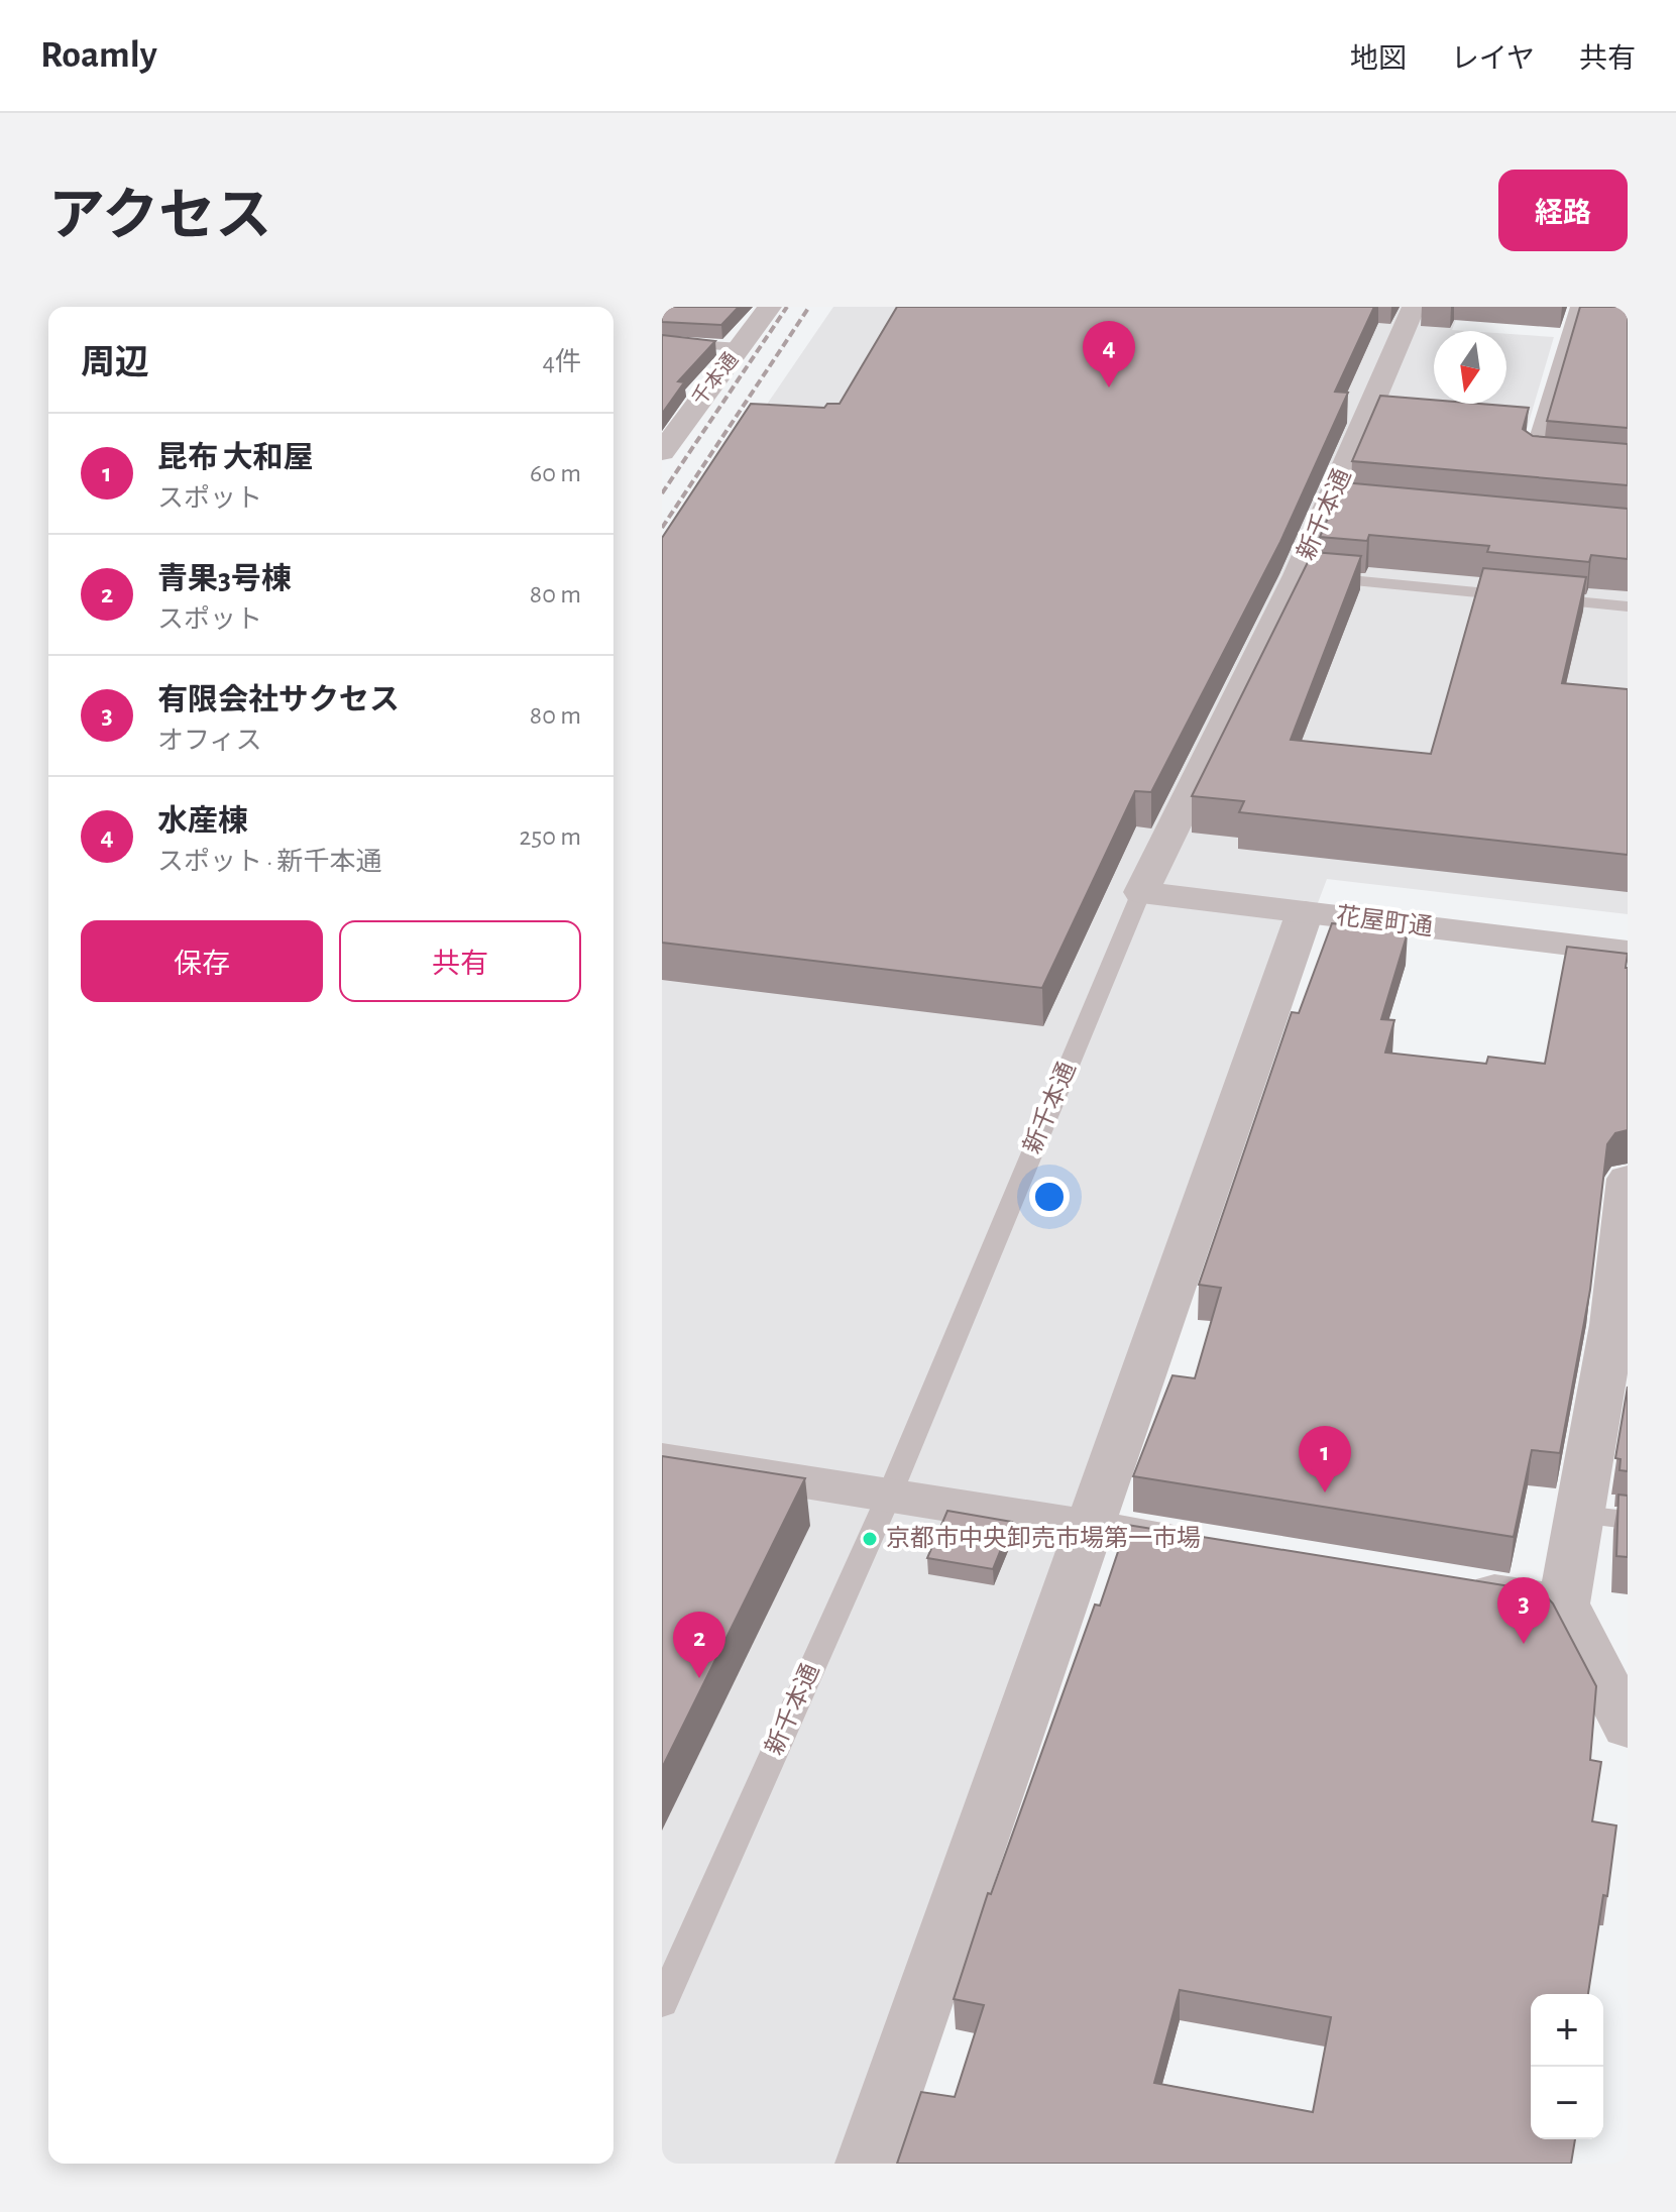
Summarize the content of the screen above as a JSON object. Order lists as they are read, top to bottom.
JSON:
{
  "streets": {
    "street": ["千本通", "新千本通", "花屋町通"]
  },
  "crossings": [
    ["新千本通", "花屋町通"]
  ],
  "places": ["京都市中央卸売市場第一市場"],
  "north": "bottom",
  "page": {
    "header": "Roamly",
    "nav": ["地図", "レイヤ", "共有"],
    "title": "アクセス",
    "buttons": [
      "経路",
      ["保存", "共有"]
    ],
    "heading": ["周辺", "4件"],
    "pins": [
      "4",
      "1",
      "3",
      "2"
    ],
    "list": [
      {
        "mark": "1",
        "name": "昆布 大和屋",
        "note": "スポット",
        "value": "60 m"
      },
      {
        "mark": "2",
        "name": "青果3号棟",
        "note": "スポット",
        "value": "80 m"
      },
      {
        "mark": "3",
        "name": "有限会社サクセス",
        "note": "オフィス",
        "value": "80 m"
      },
      {
        "mark": "4",
        "name": "水産棟",
        "note": "スポット · 新千本通",
        "value": "250 m"
      }
    ],
    "map_buttons": ["+", "−"]
  }
}
